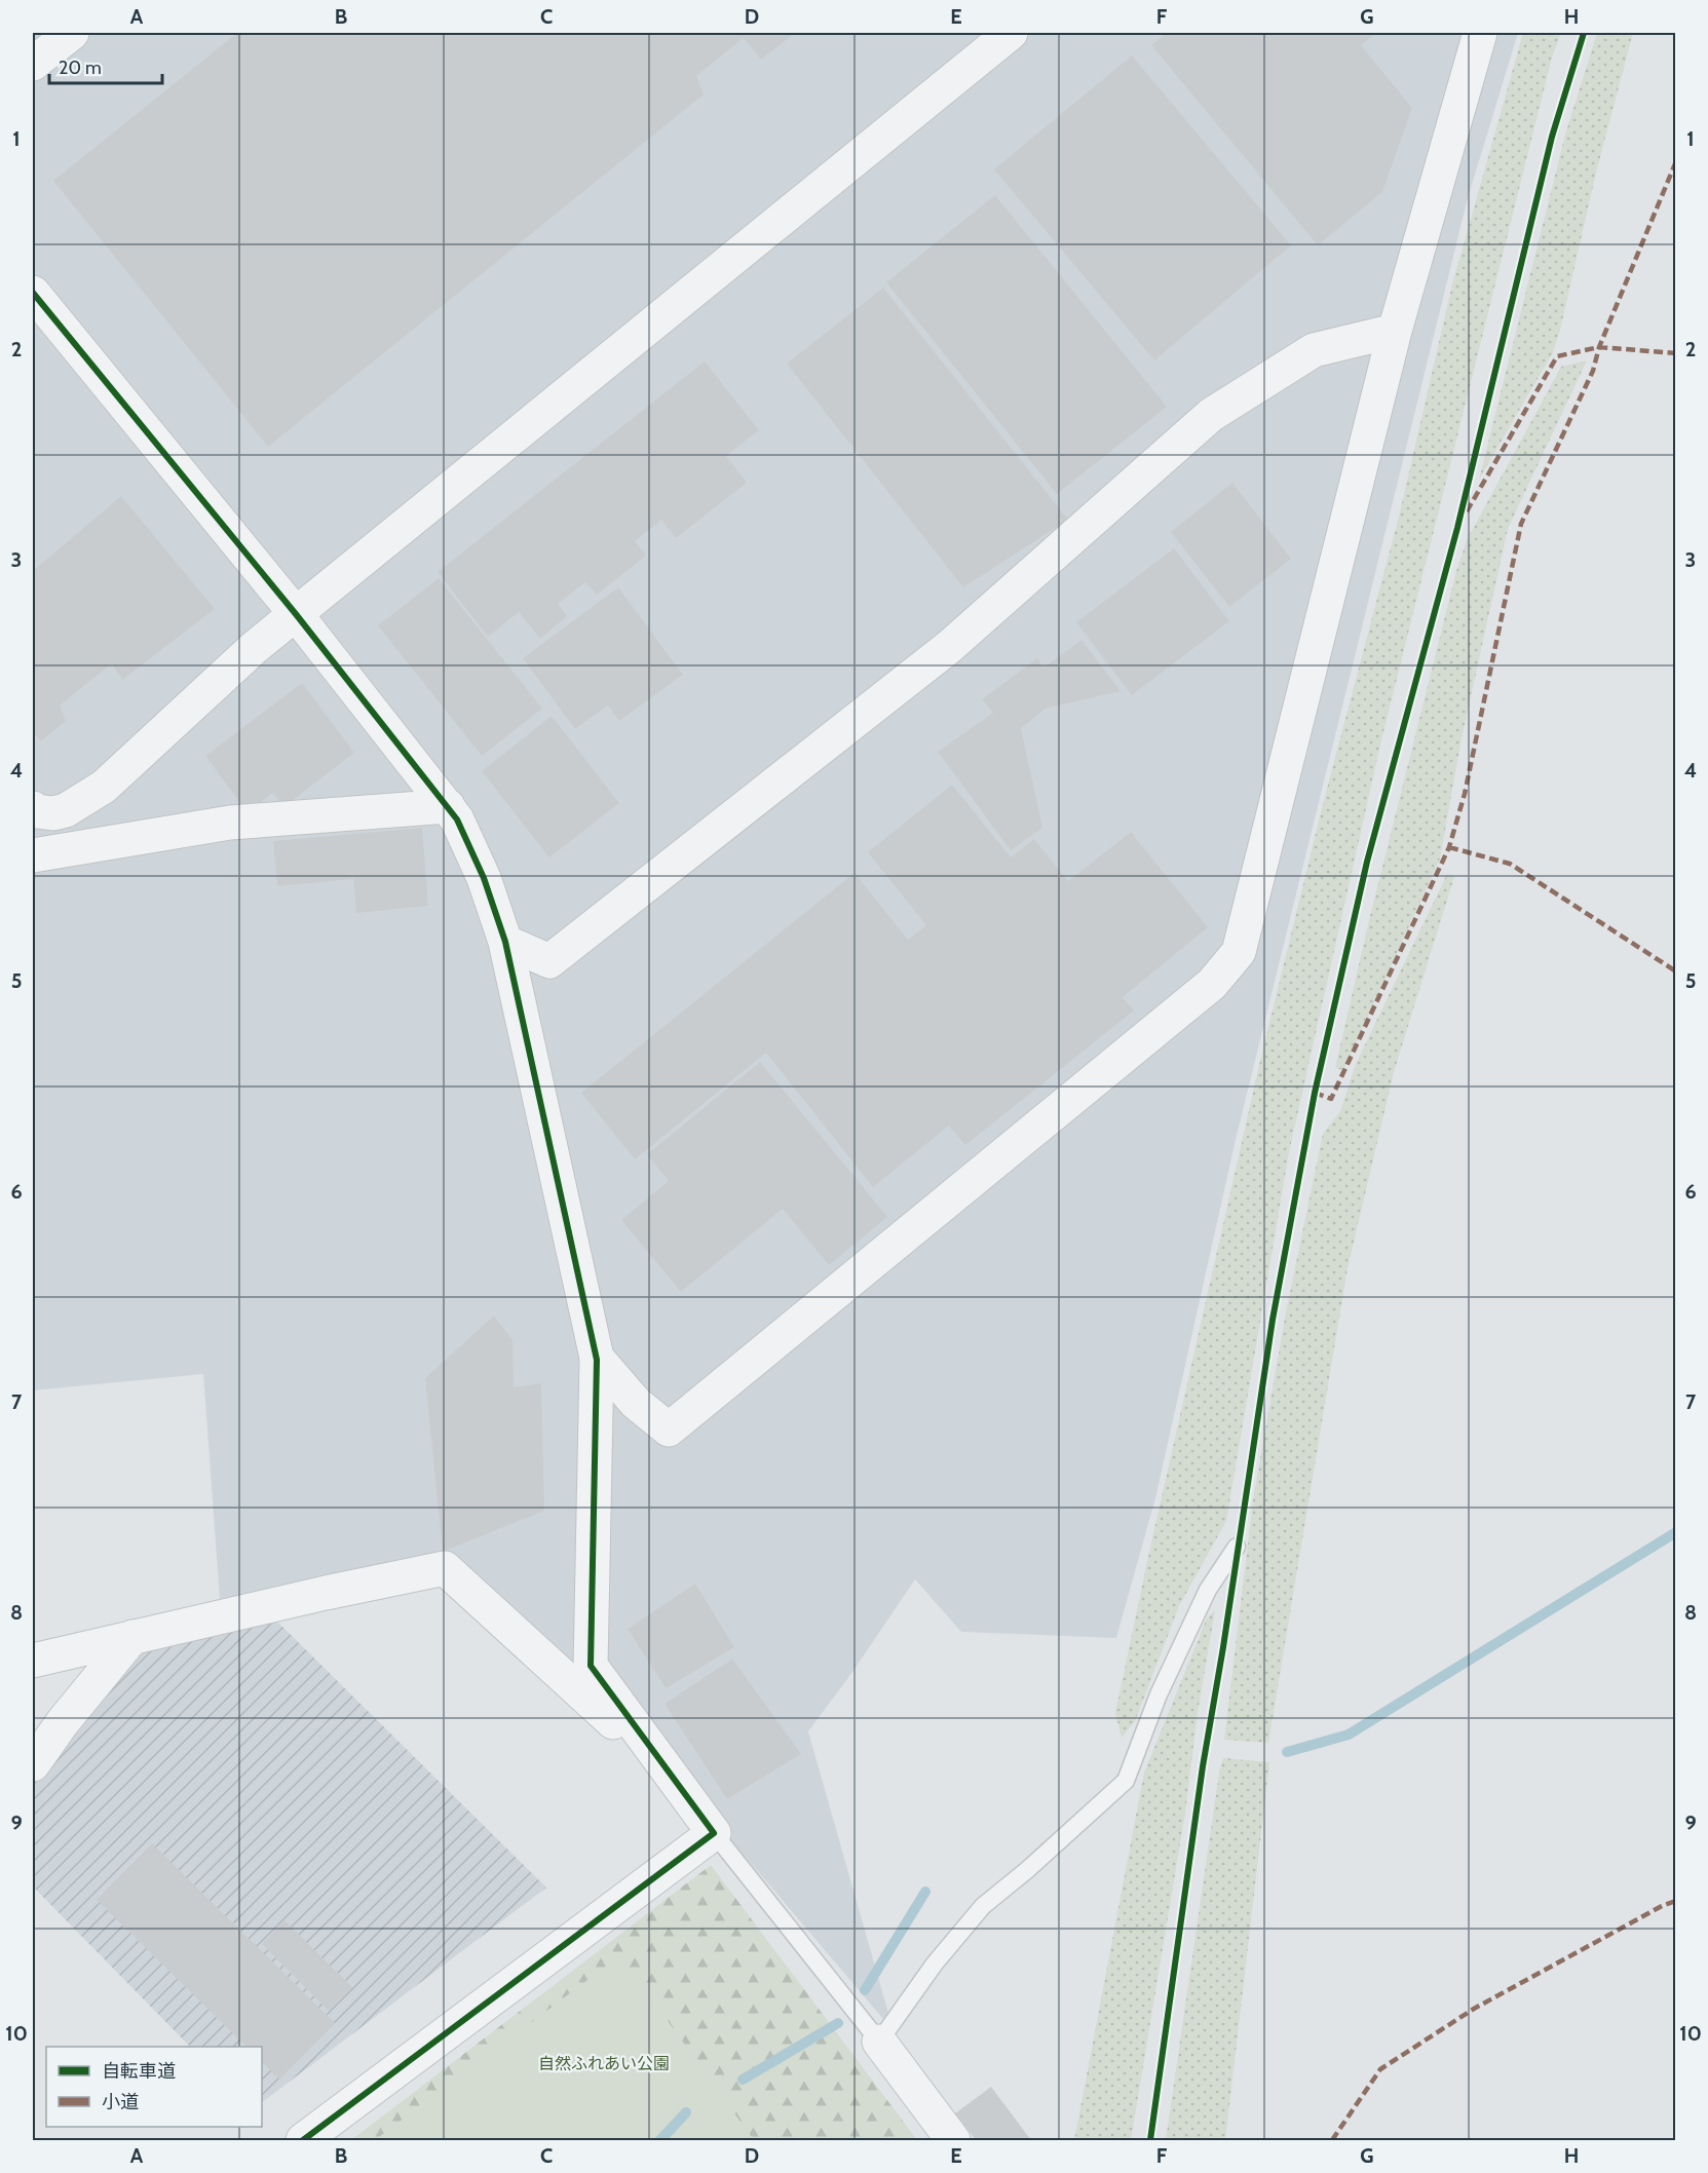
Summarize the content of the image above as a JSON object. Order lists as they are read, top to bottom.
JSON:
{
  "parks": ["自然ふれあい公園"],
  "legend": ["自転車道", "小道"],
  "scale_bar": "20 m",
  "grid": {
    "columns": [
      "A",
      "B",
      "C",
      "D",
      "E",
      "F",
      "G",
      "H"
    ],
    "rows": [
      "1",
      "2",
      "3",
      "4",
      "5",
      "6",
      "7",
      "8",
      "9",
      "10"
    ]
  }
}
